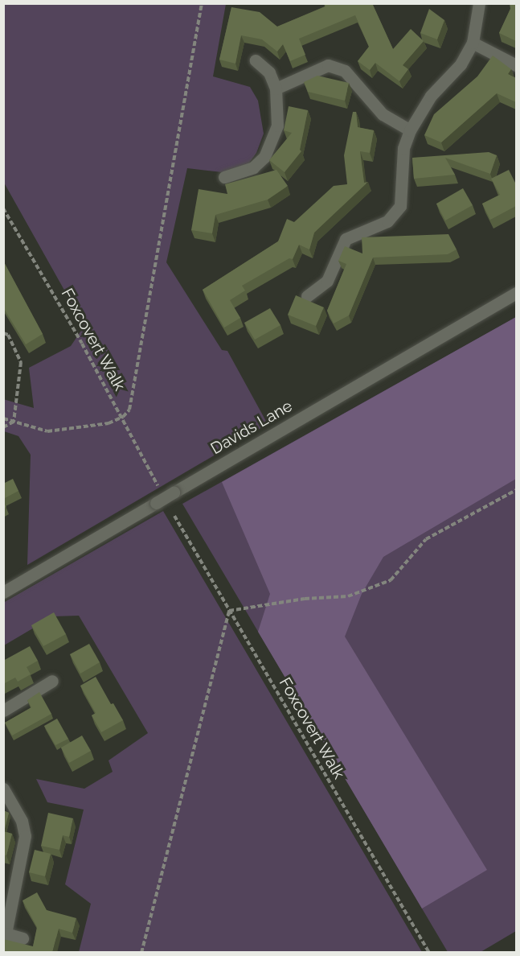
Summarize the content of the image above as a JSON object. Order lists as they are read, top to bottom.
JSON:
{
  "streets": {
    "street": ["Davids Lane"],
    "path": ["Foxcovert Walk"]
  }
}
